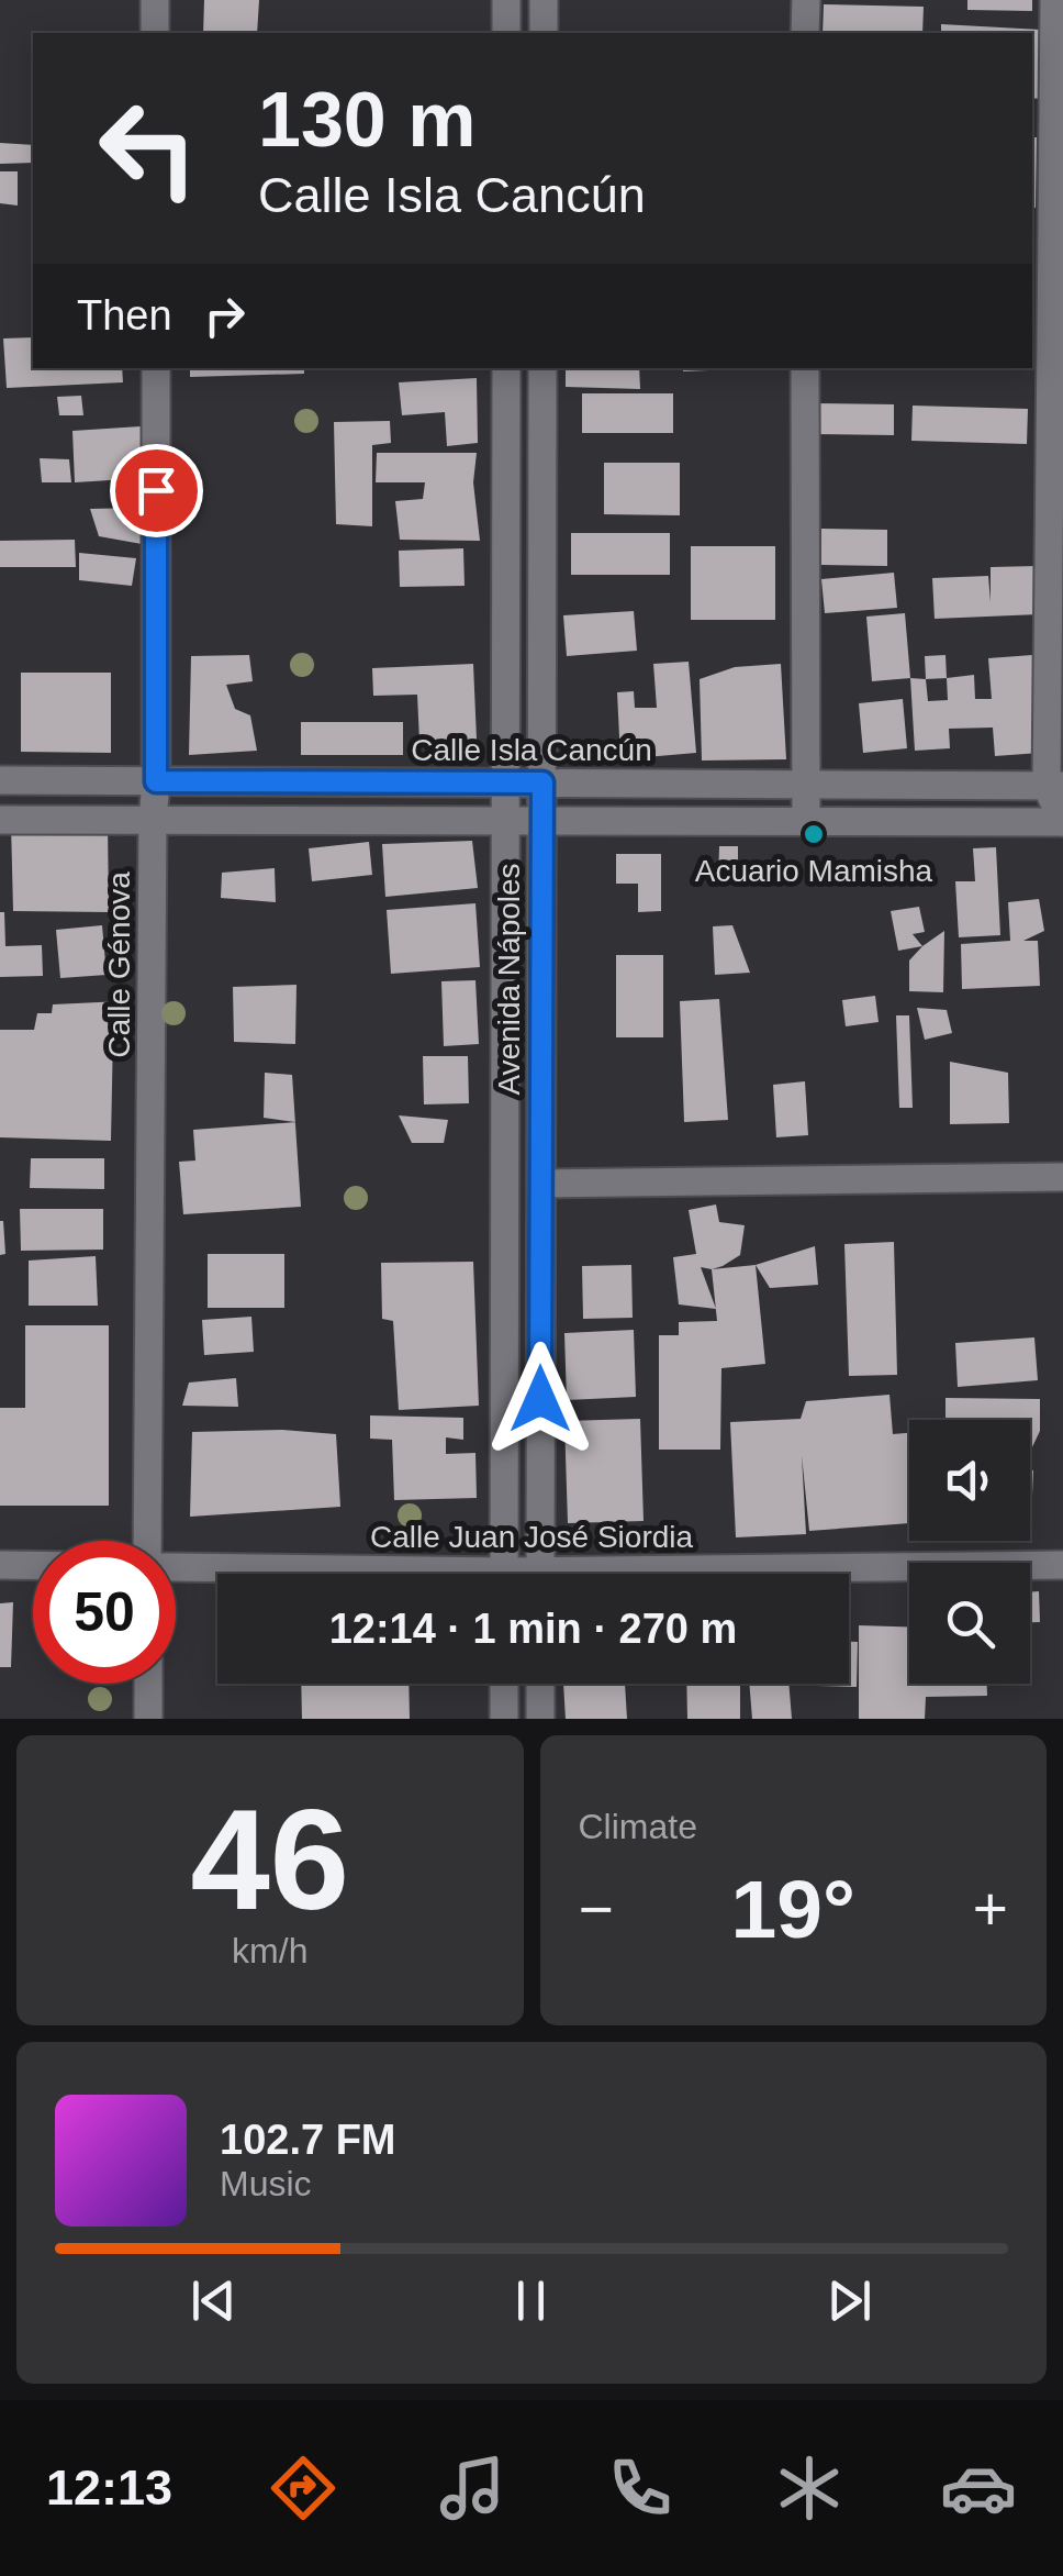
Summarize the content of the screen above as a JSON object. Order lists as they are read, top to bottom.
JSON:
{
  "streets": {
    "street": [
      "Calle Isla Cancún",
      "Calle Génova",
      "Avenida Nápoles",
      "Calle Juan José Siordia"
    ]
  },
  "crossings": [
    ["Calle Isla Cancún", "Calle Génova"],
    ["Calle Isla Cancún", "Avenida Nápoles"]
  ],
  "places": ["Acuario Mamisha"],
  "page": {
    "turn": ["130 m", "Calle Isla Cancún"],
    "then": "Then",
    "limit": "50",
    "trip": "12:14 · 1 min · 270 m",
    "tile": [
      ["46", "km/h"],
      "Climate"
    ],
    "heat": ["−", "19°", "+"],
    "song": ["102.7 FM", "Music"],
    "tabs": "12:13"
  }
}
